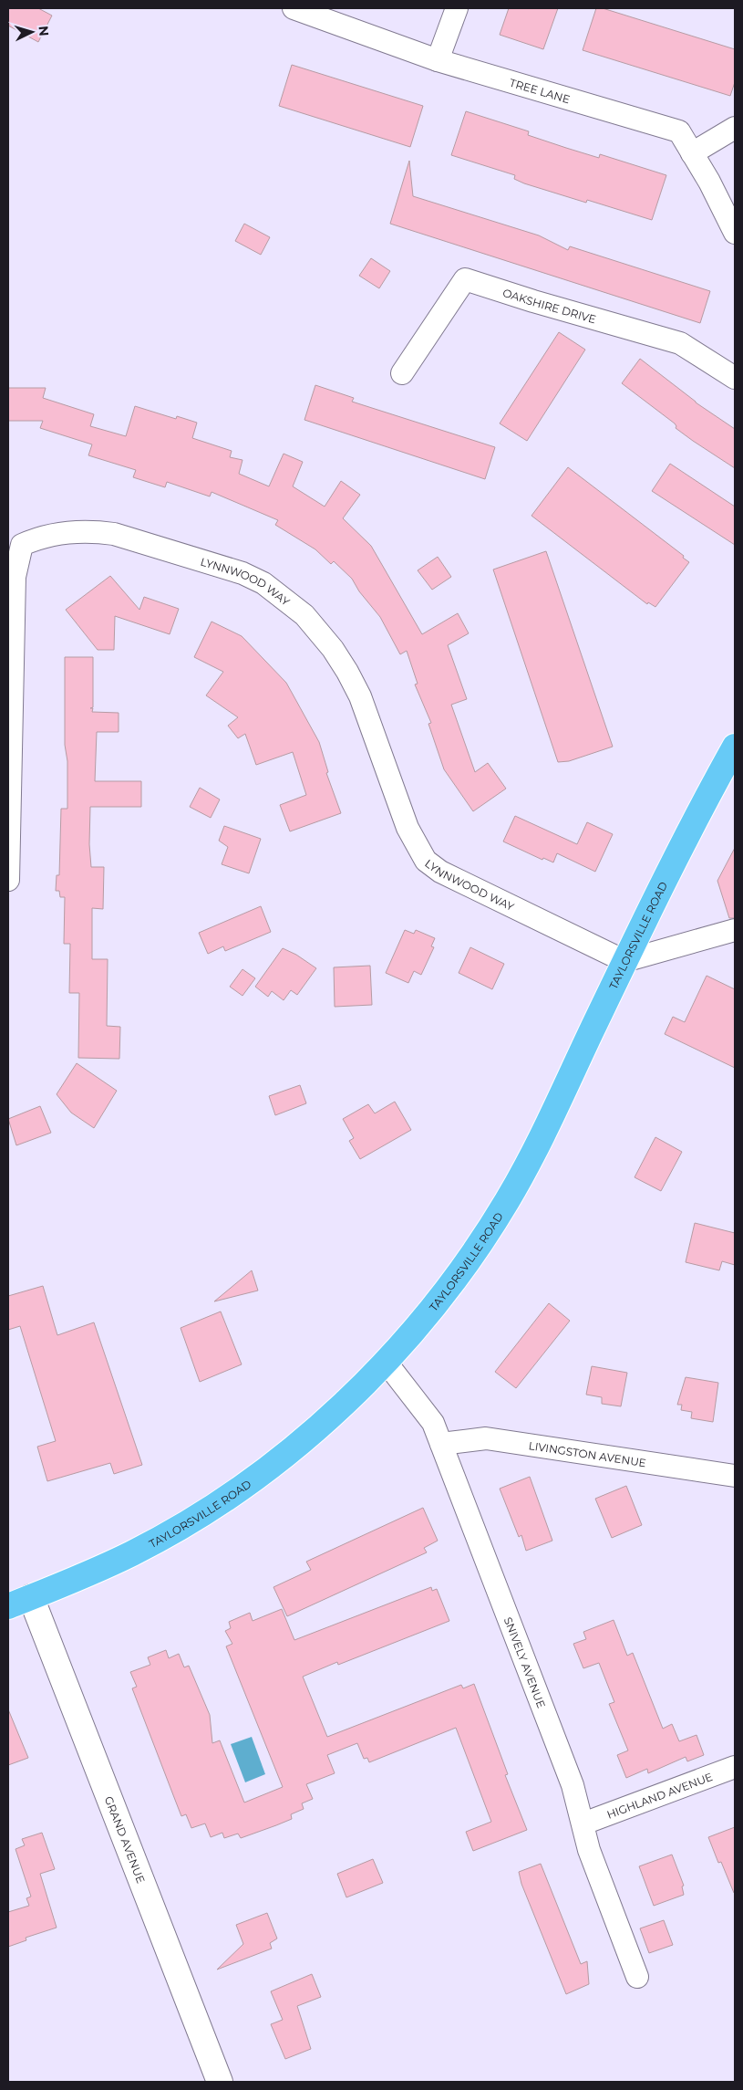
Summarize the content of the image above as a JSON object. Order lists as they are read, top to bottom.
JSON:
{
  "streets": {
    "main road": ["TAYLORSVILLE ROAD"],
    "street": [
      "TREE LANE",
      "OAKSHIRE DRIVE",
      "LYNNWOOD WAY",
      "LIVINGSTON AVENUE",
      "SNIVELY AVENUE",
      "HIGHLAND AVENUE",
      "GRAND AVENUE"
    ]
  },
  "crossings": [
    ["LYNNWOOD WAY", "TAYLORSVILLE ROAD"],
    ["TAYLORSVILLE ROAD", "SNIVELY AVENUE"],
    ["TAYLORSVILLE ROAD", "GRAND AVENUE"],
    ["LIVINGSTON AVENUE", "SNIVELY AVENUE"],
    ["SNIVELY AVENUE", "HIGHLAND AVENUE"]
  ],
  "north": "right"
}
